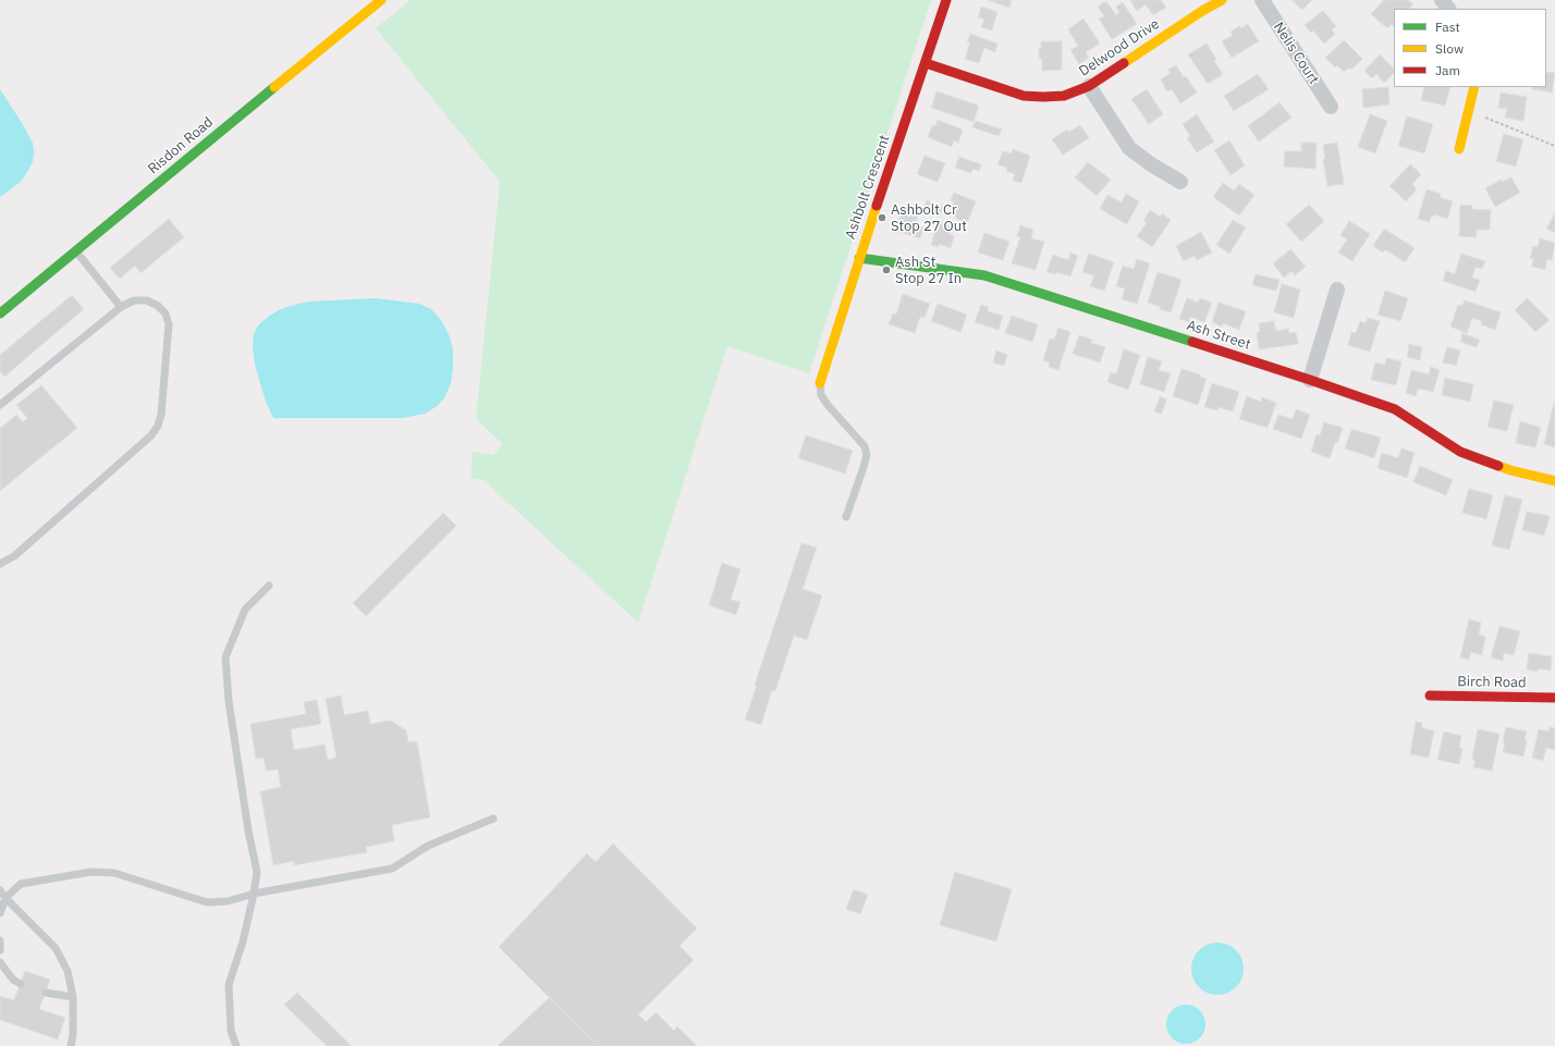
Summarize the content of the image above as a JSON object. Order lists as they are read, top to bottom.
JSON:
{
  "streets": {
    "street": [
      "Delwood Drive",
      "Nelis Court",
      "Risdon Road",
      "Ashbolt Crescent",
      "Ash Street",
      "Birch Road"
    ]
  },
  "crossings": [
    ["Delwood Drive", "Ashbolt Crescent"],
    ["Ashbolt Crescent", "Ash Street"]
  ],
  "places": ["Ashbolt Cr Stop 27 Out", "Ash St Stop 27 In"],
  "legend": ["Fast", "Slow", "Jam"]
}
